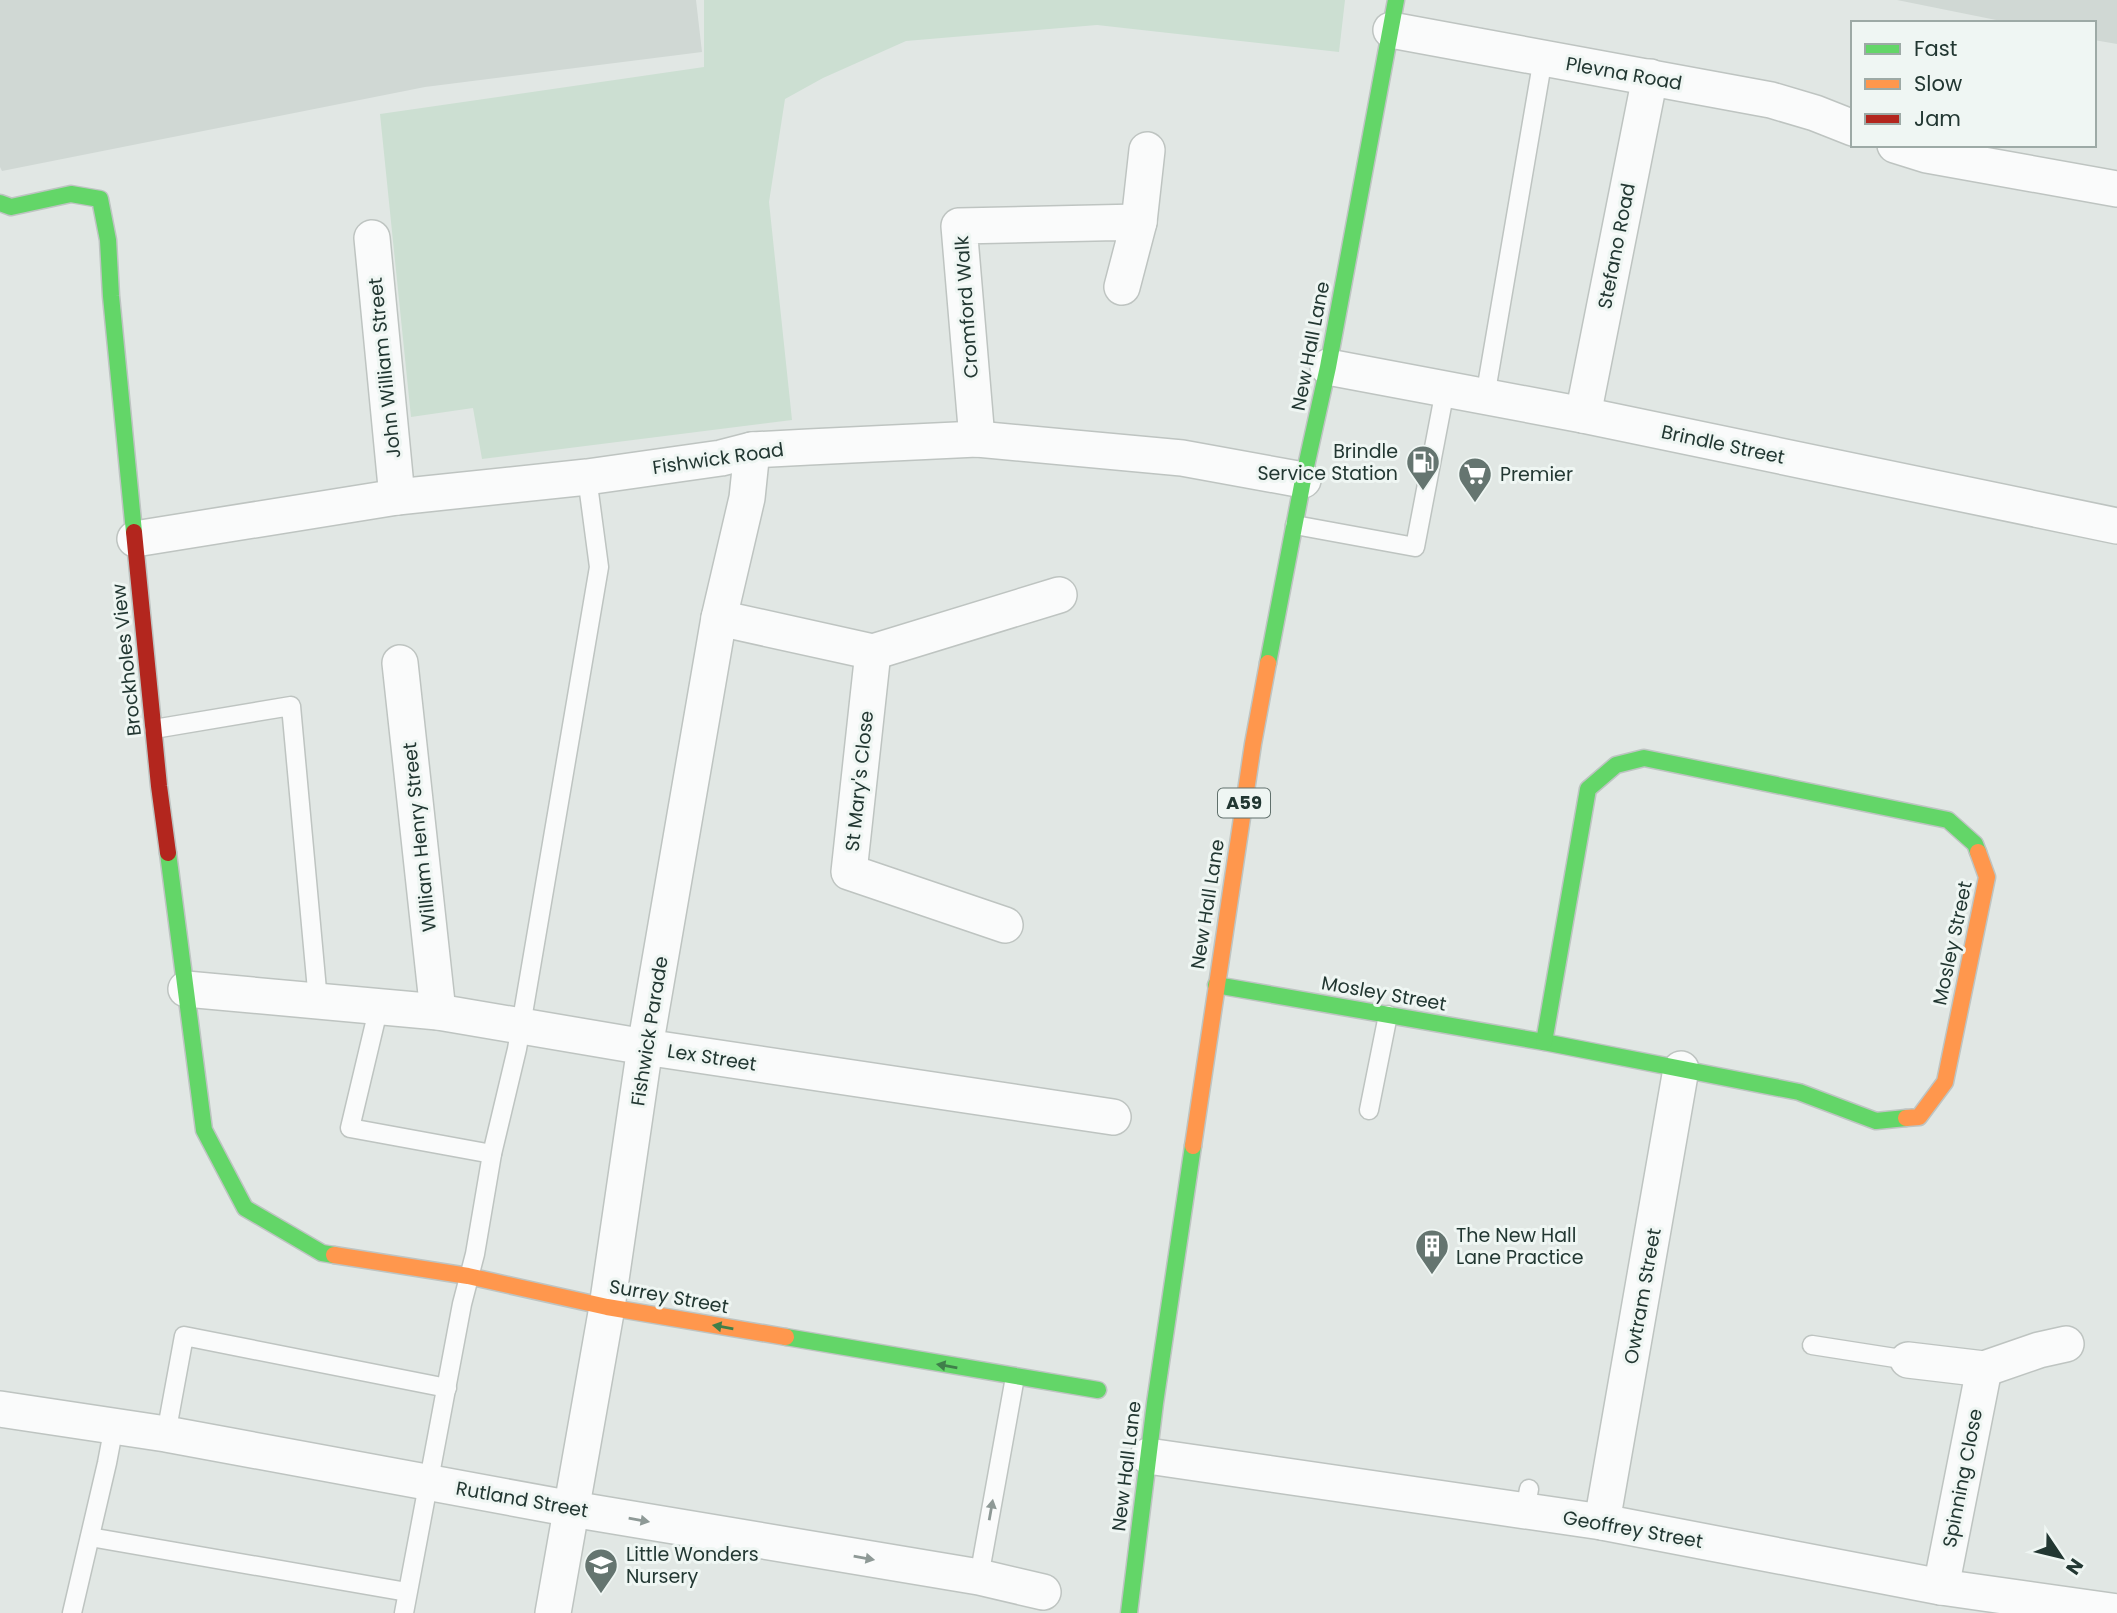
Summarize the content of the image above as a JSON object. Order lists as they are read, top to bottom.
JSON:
{
  "streets": {
    "main road": [
      "New Hall Lane",
      "Brockholes View",
      "A59",
      "Mosley Street",
      "Surrey Street"
    ],
    "street": [
      "Plevna Road",
      "Stefano Road",
      "Cromford Walk",
      "John William Street",
      "Brindle Street",
      "Fishwick Road",
      "St Mary's Close",
      "William Henry Street",
      "Fishwick Parade",
      "Lex Street",
      "Owtram Street",
      "Spinning Close",
      "Rutland Street",
      "Geoffrey Street"
    ]
  },
  "crossings": [
    ["Plevna Road", "Stefano Road"],
    ["Plevna Road", "New Hall Lane"],
    ["Stefano Road", "Brindle Street"],
    ["Cromford Walk", "Fishwick Road"],
    ["New Hall Lane", "Brindle Street"],
    ["New Hall Lane", "Fishwick Road"],
    ["New Hall Lane", "Mosley Street"],
    ["New Hall Lane", "Geoffrey Street"],
    ["John William Street", "Fishwick Road"],
    ["Fishwick Road", "Brockholes View"],
    ["Fishwick Road", "Fishwick Parade"],
    ["Brockholes View", "Lex Street"],
    ["Brockholes View", "Surrey Street"],
    ["William Henry Street", "Lex Street"],
    ["Mosley Street", "Owtram Street"],
    ["Fishwick Parade", "Lex Street"],
    ["Fishwick Parade", "Surrey Street"],
    ["Fishwick Parade", "Rutland Street"],
    ["Owtram Street", "Geoffrey Street"],
    ["Spinning Close", "Geoffrey Street"]
  ],
  "one_way": ["Surrey Street", "Rutland Street"],
  "places": {
    "fuel station": ["Brindle Service Station"],
    "supermarket": ["Premier"],
    "building": ["The New Hall Lane Practice"],
    "school or university": ["Little Wonders Nursery"]
  },
  "legend": ["Fast", "Slow", "Jam"],
  "north": "bottom right"
}
